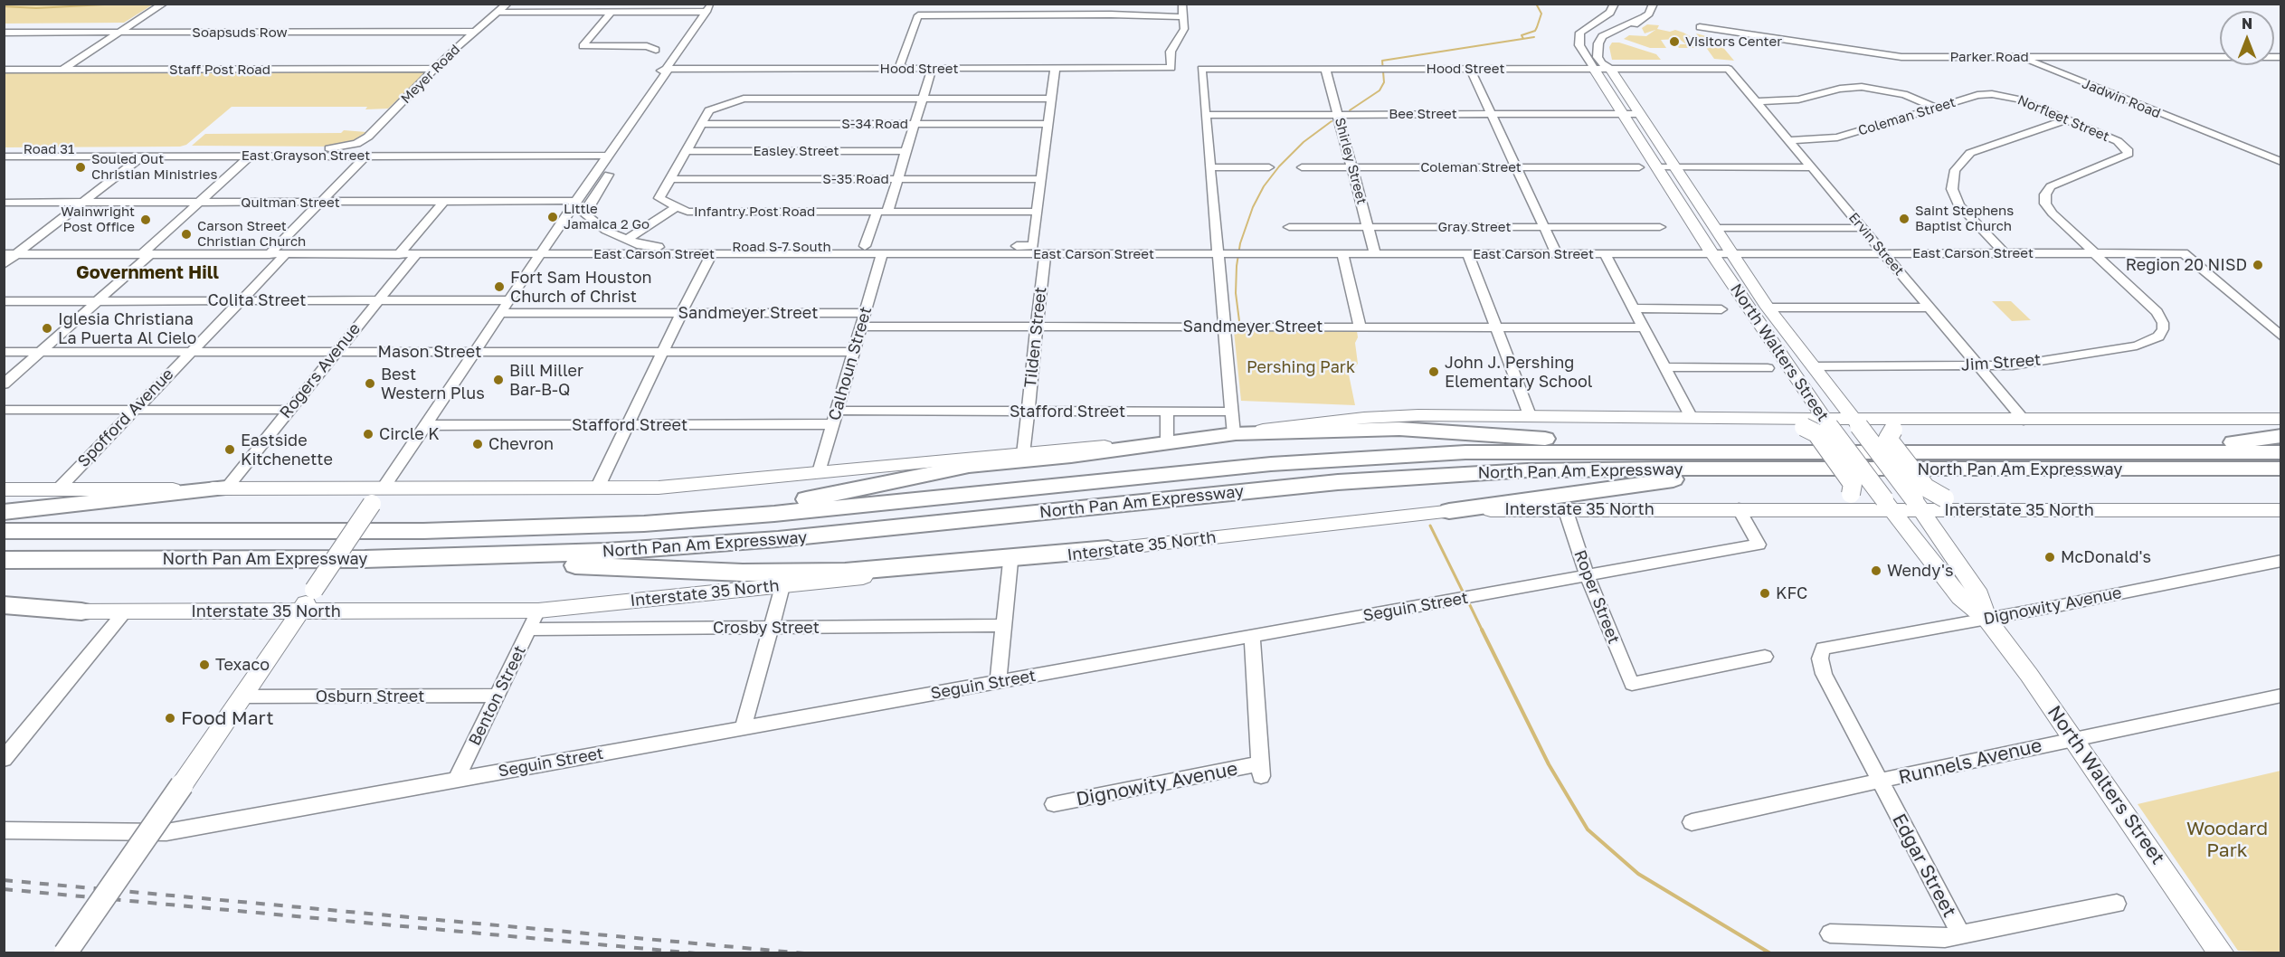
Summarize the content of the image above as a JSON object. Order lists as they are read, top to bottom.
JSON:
{
  "streets": {
    "highway": ["North Pan Am Expressway"],
    "main road": ["North Walters Street", "Interstate 35 North"],
    "street": [
      "Soapsuds Row",
      "Parker Road",
      "Hood Street",
      "Staff Post Road",
      "Meyer Road",
      "Jadwin Road",
      "Bee Street",
      "Coleman Street",
      "Norfleet Street",
      "S-34 Road",
      "Road 31",
      "Easley Street",
      "East Grayson Street",
      "Shirley Street",
      "S-35 Road",
      "Quitman Street",
      "Infantry Post Road",
      "Gray Street",
      "Ervin Street",
      "Road S-7 South",
      "East Carson Street",
      "Colita Street",
      "Sandmeyer Street",
      "Tilden Street",
      "Mason Street",
      "Jim Street",
      "Calhoun Street",
      "Rogers Avenue",
      "Stafford Street",
      "Spofford Avenue",
      "Roper Street",
      "Dignowity Avenue",
      "Seguin Street",
      "Crosby Street",
      "Benton Street",
      "Osburn Street",
      "Runnels Avenue",
      "Edgar Street"
    ]
  },
  "crossings": [
    ["Soapsuds Row", "Meyer Road"],
    ["Parker Road", "Jadwin Road"],
    ["Hood Street", "Bee Street"],
    ["Hood Street", "Shirley Street"],
    ["Hood Street", "Ervin Street"],
    ["Hood Street", "North Walters Street"],
    ["Staff Post Road", "Meyer Road"],
    ["Meyer Road", "Road 31"],
    ["Bee Street", "Shirley Street"],
    ["Bee Street", "North Walters Street"],
    ["Coleman Street", "Norfleet Street"],
    ["Coleman Street", "Shirley Street"],
    ["Coleman Street", "Ervin Street"],
    ["Norfleet Street", "East Carson Street"],
    ["Norfleet Street", "Jim Street"],
    ["S-34 Road", "Infantry Post Road"],
    ["Easley Street", "Infantry Post Road"],
    ["Shirley Street", "Gray Street"],
    ["Shirley Street", "East Carson Street"],
    ["S-35 Road", "Infantry Post Road"],
    ["Infantry Post Road", "Road S-7 South"],
    ["Ervin Street", "East Carson Street"],
    ["Ervin Street", "Jim Street"],
    ["East Carson Street", "Tilden Street"],
    ["East Carson Street", "North Walters Street"],
    ["East Carson Street", "Calhoun Street"],
    ["East Carson Street", "Rogers Avenue"],
    ["East Carson Street", "Spofford Avenue"],
    ["Colita Street", "Rogers Avenue"],
    ["Colita Street", "Spofford Avenue"],
    ["Sandmeyer Street", "Tilden Street"],
    ["Sandmeyer Street", "Calhoun Street"],
    ["Tilden Street", "Stafford Street"],
    ["Mason Street", "Calhoun Street"],
    ["Mason Street", "Rogers Avenue"],
    ["Mason Street", "Spofford Avenue"],
    ["North Walters Street", "Jim Street"],
    ["North Walters Street", "Interstate 35 North"],
    ["North Walters Street", "Dignowity Avenue"],
    ["North Walters Street", "Runnels Avenue"],
    ["Calhoun Street", "Stafford Street"],
    ["Interstate 35 North", "Roper Street"],
    ["Interstate 35 North", "Seguin Street"],
    ["Interstate 35 North", "Benton Street"],
    ["Roper Street", "Seguin Street"],
    ["Dignowity Avenue", "Seguin Street"],
    ["Dignowity Avenue", "Edgar Street"],
    ["Seguin Street", "Benton Street"],
    ["Crosby Street", "Benton Street"],
    ["Benton Street", "Osburn Street"],
    ["Runnels Avenue", "Edgar Street"]
  ],
  "districts": ["Government Hill"],
  "parks": ["Pershing Park", "Woodard Park"],
  "places": [
    "Visitors Center",
    "Souled Out Christian Ministries",
    "Little Jamaica 2 Go",
    "Saint Stephens Baptist Church",
    "Wainwright Post Office",
    "Carson Street Christian Church",
    "Region 20 NISD",
    "Fort Sam Houston Church of Christ",
    "Iglesia Christiana La Puerta Al Cielo",
    "John J. Pershing Elementary School",
    "Bill Miller Bar-B-Q",
    "Best Western Plus",
    "Circle K",
    "Chevron",
    "Eastside Kitchenette",
    "McDonald's",
    "Wendy's",
    "KFC",
    "Texaco",
    "Food Mart"
  ],
  "north": "top"
}
